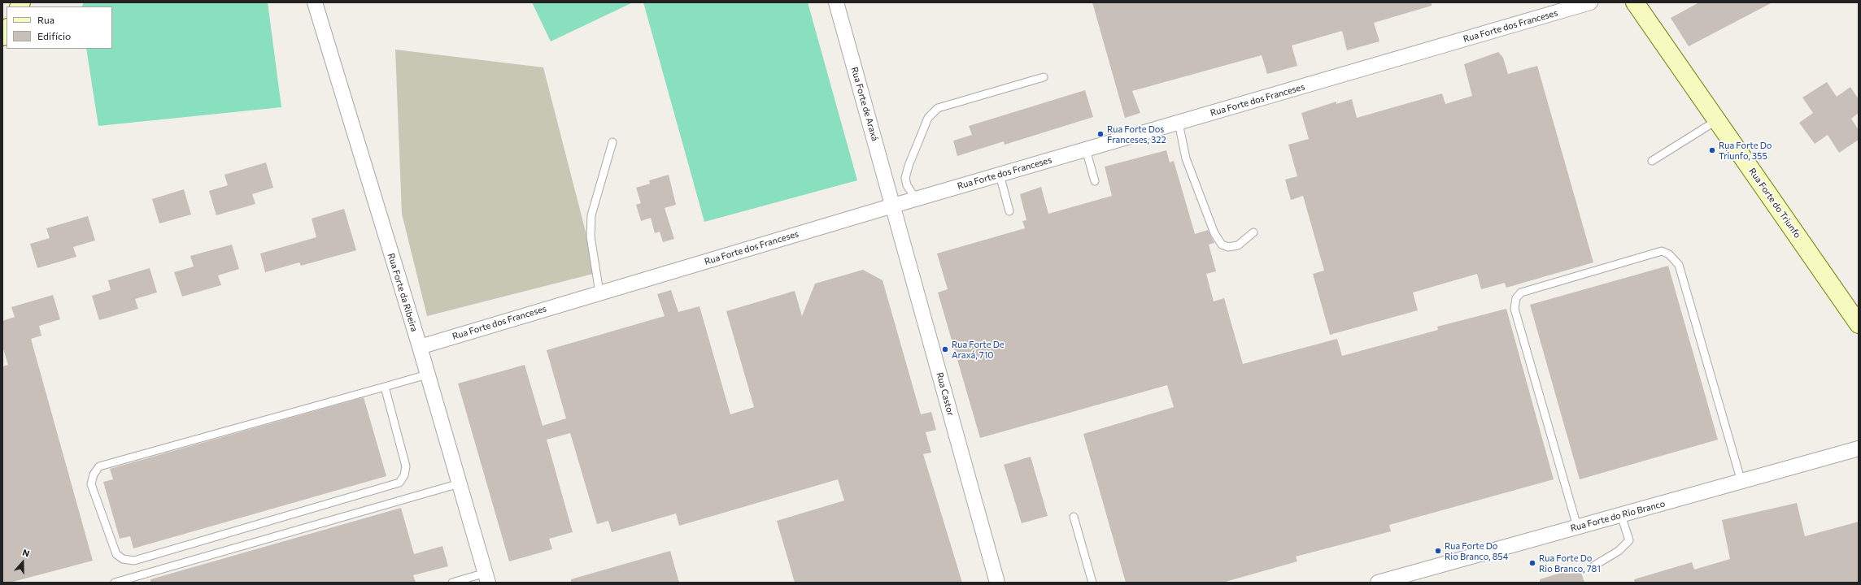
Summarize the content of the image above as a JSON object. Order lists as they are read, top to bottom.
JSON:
{
  "streets": {
    "street": [
      "Rua Forte dos Franceses",
      "Rua Forte de Araxá",
      "Rua Forte do Triunfo",
      "Rua Forte da Ribeira",
      "Rua Castor",
      "Rua Forte do Rio Branco"
    ]
  },
  "crossings": [
    ["Rua Forte dos Franceses", "Rua Forte de Araxá"],
    ["Rua Forte dos Franceses", "Rua Forte da Ribeira"],
    ["Rua Forte dos Franceses", "Rua Castor"],
    ["Rua Forte de Araxá", "Rua Castor"]
  ],
  "places": [
    "Rua Forte Dos Franceses, 322",
    "Rua Forte Do Triunfo, 355",
    "Rua Forte De Araxá, 710",
    "Rua Forte Do Rio Branco, 854",
    "Rua Forte Do Rio Branco, 781"
  ],
  "legend": ["Rua", "Edifício"],
  "north": "top"
}
